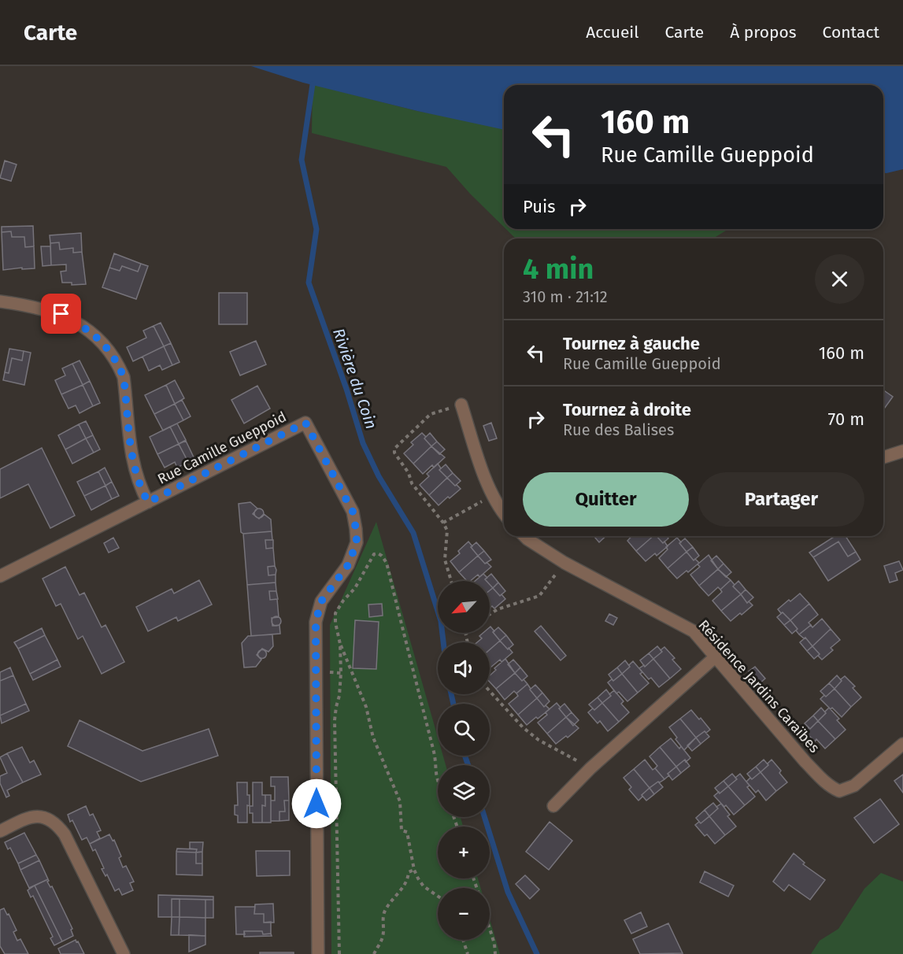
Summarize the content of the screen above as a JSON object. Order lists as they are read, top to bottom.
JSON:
{
  "streets": {
    "street": ["Rue Camille Gueppoid", "Résidence Jardins Caraïbes"]
  },
  "water": ["Rivière du Coin"],
  "north": "bottom left",
  "page": {
    "header": "Carte",
    "nav": [
      "Accueil",
      "Carte",
      "À propos",
      "Contact"
    ],
    "turn": ["160 m", "Rue Camille Gueppoid"],
    "then": "Puis",
    "heading": ["4 min", "310 m · 21:12"],
    "list": [
      {
        "name": "Tournez à gauche",
        "note": "Rue Camille Gueppoid",
        "value": "160 m"
      },
      {
        "name": "Tournez à droite",
        "note": "Rue des Balises",
        "value": "70 m"
      }
    ],
    "buttons": ["Quitter", "Partager"],
    "map_buttons": ["+", "−"]
  }
}
